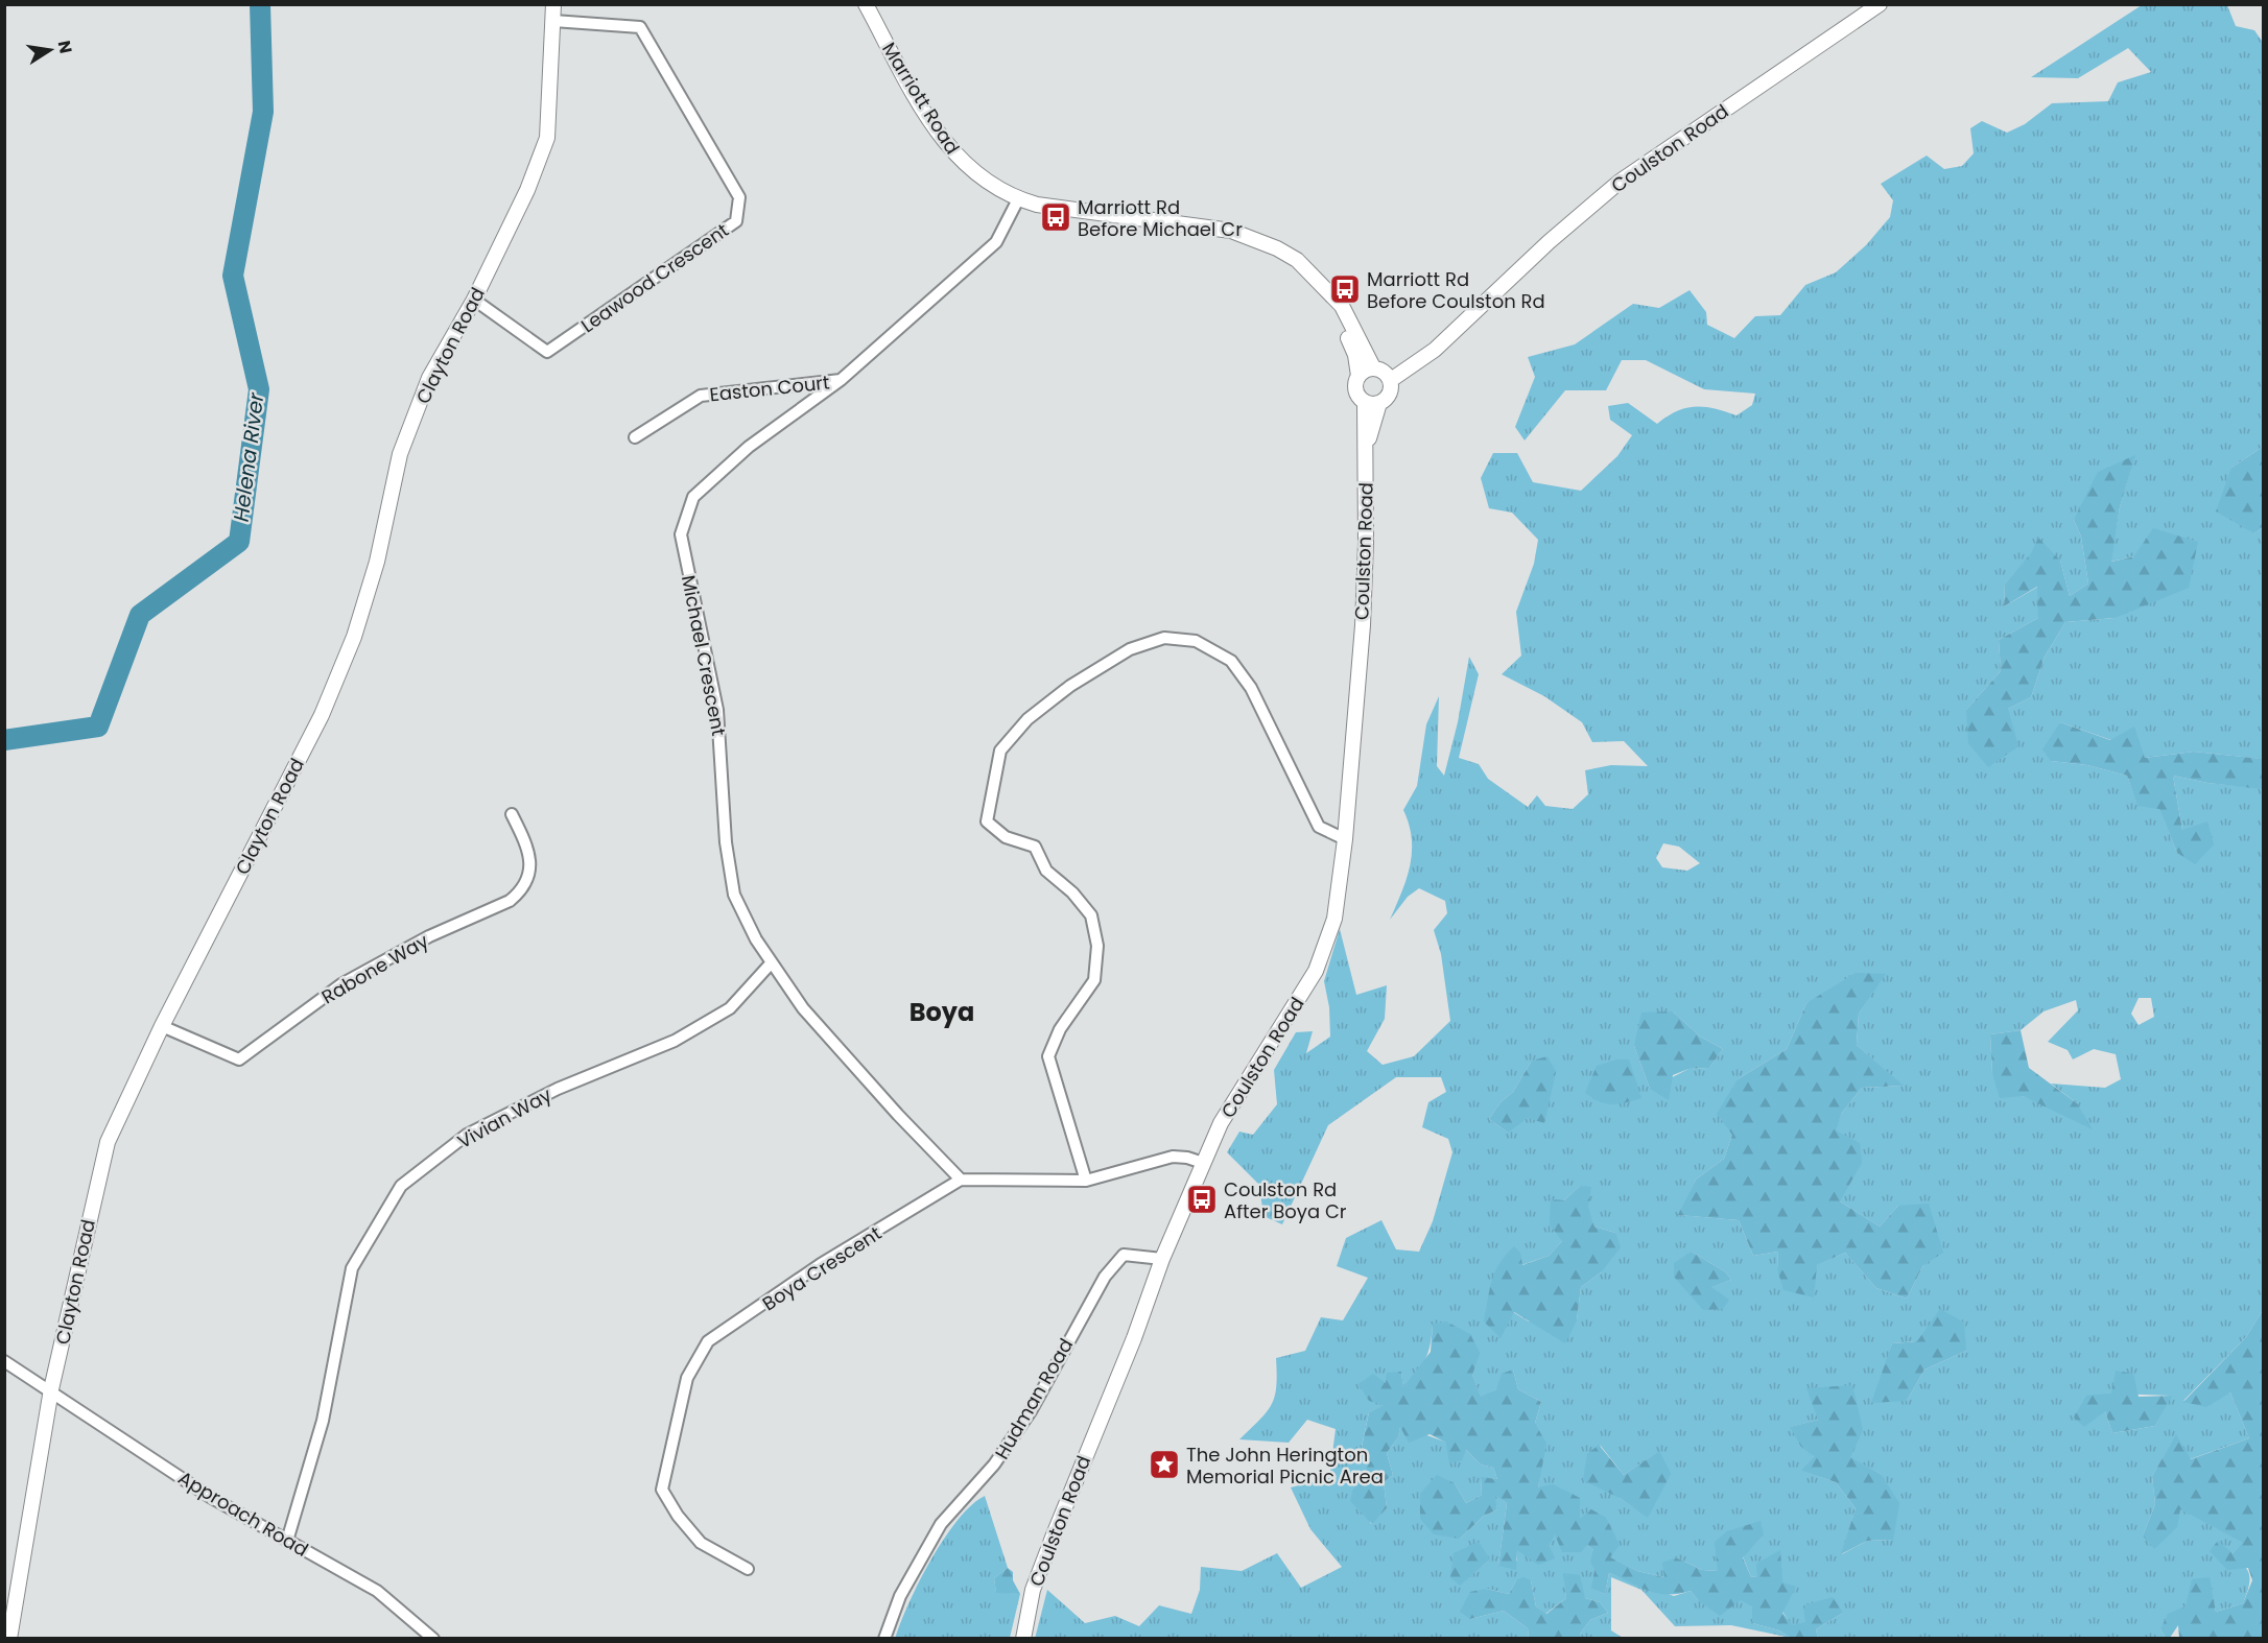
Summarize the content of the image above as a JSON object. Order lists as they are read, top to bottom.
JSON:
{
  "streets": {
    "street": [
      "Marriott Road",
      "Coulston Road",
      "Leawood Crescent",
      "Clayton Road",
      "Easton Court",
      "Michael Crescent",
      "Rabone Way",
      "Vivian Way",
      "Boya Crescent",
      "Hudman Road",
      "Approach Road"
    ]
  },
  "crossings": [
    ["Marriott Road", "Coulston Road"],
    ["Marriott Road", "Michael Crescent"],
    ["Coulston Road", "Hudman Road"],
    ["Leawood Crescent", "Clayton Road"],
    ["Clayton Road", "Rabone Way"],
    ["Clayton Road", "Approach Road"],
    ["Easton Court", "Michael Crescent"],
    ["Michael Crescent", "Vivian Way"],
    ["Michael Crescent", "Boya Crescent"],
    ["Vivian Way", "Approach Road"]
  ],
  "districts": ["Boya"],
  "water": ["Helena River"],
  "places": {
    "bus stop": ["Marriott Rd Before Michael Cr", "Marriott Rd Before Coulston Rd", "Coulston Rd After Boya Cr"],
    "place": ["The John Herington Memorial Picnic Area"]
  },
  "north": "right"
}
